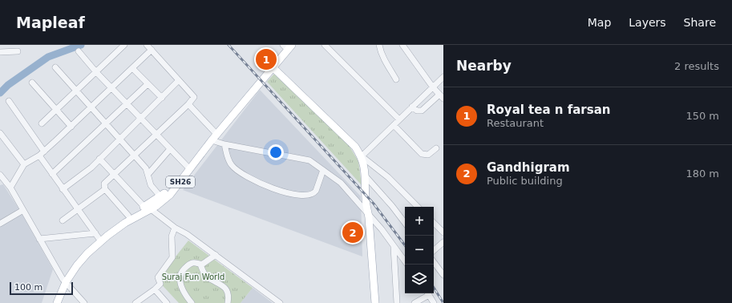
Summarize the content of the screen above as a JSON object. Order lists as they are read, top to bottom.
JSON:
{
  "streets": {
    "main road": ["SH26"]
  },
  "parks": ["Suraj Fun World"],
  "scale_bar": "100 m",
  "page": {
    "header": "Mapleaf",
    "nav": ["Map", "Layers", "Share"],
    "heading": ["Nearby", "2 results"],
    "pins": ["1", "2"],
    "list": [
      {
        "mark": "1",
        "name": "Royal tea n farsan",
        "note": "Restaurant",
        "value": "150 m"
      },
      {
        "mark": "2",
        "name": "Gandhigram",
        "note": "Public building",
        "value": "180 m"
      }
    ],
    "map_buttons": ["+", "−"],
    "scale": "100 m"
  }
}
